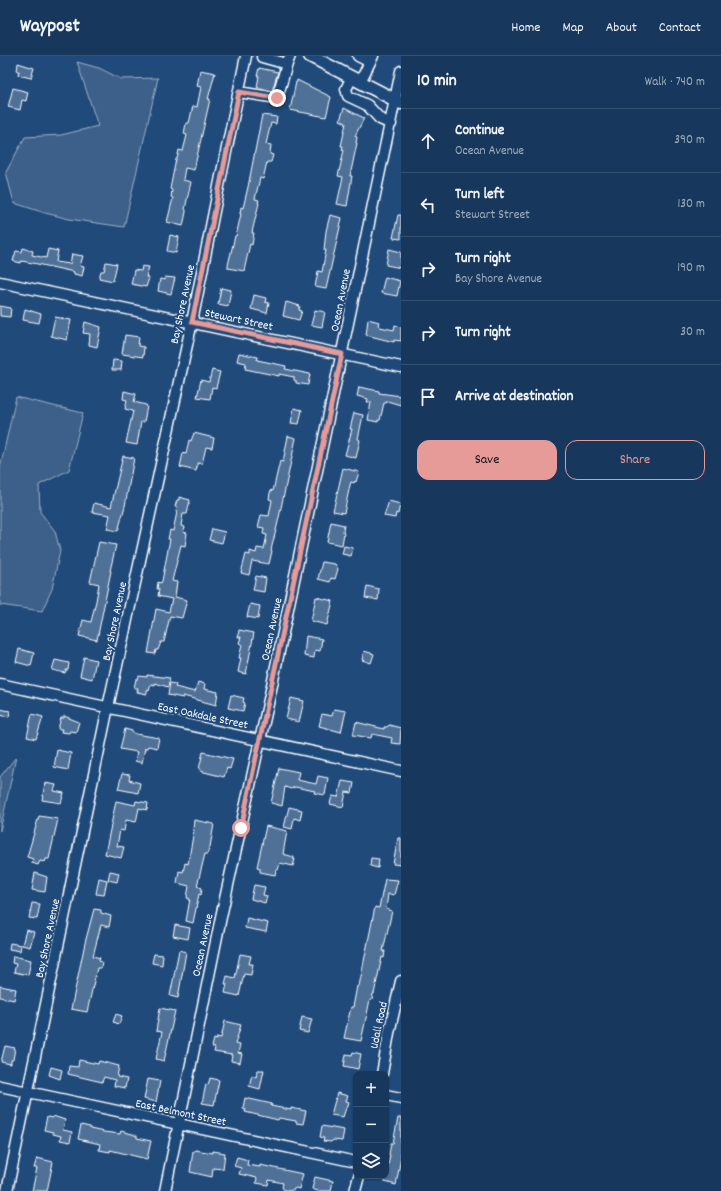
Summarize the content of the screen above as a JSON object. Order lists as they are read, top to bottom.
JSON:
{
  "streets": {
    "street": [
      "Ocean Avenue",
      "Bay Shore Avenue",
      "Stewart Street",
      "East Oakdale Street",
      "Udall Road",
      "East Belmont Street"
    ]
  },
  "crossings": [
    ["Ocean Avenue", "Stewart Street"],
    ["Ocean Avenue", "East Oakdale Street"],
    ["Ocean Avenue", "East Belmont Street"],
    ["Bay Shore Avenue", "Stewart Street"],
    ["Bay Shore Avenue", "East Oakdale Street"],
    ["Bay Shore Avenue", "East Belmont Street"]
  ],
  "page": {
    "header": "Waypost",
    "nav": [
      "Home",
      "Map",
      "About",
      "Contact"
    ],
    "heading": ["10 min", "Walk · 740 m"],
    "list": [
      ["Continue", "Ocean Avenue", "390 m"],
      ["Turn left", "Stewart Street", "130 m"],
      ["Turn right", "Bay Shore Avenue", "190 m"],
      ["Turn right", "30 m"],
      "Arrive at destination"
    ],
    "buttons": ["Save", "Share"],
    "map_buttons": ["+", "−"]
  }
}
